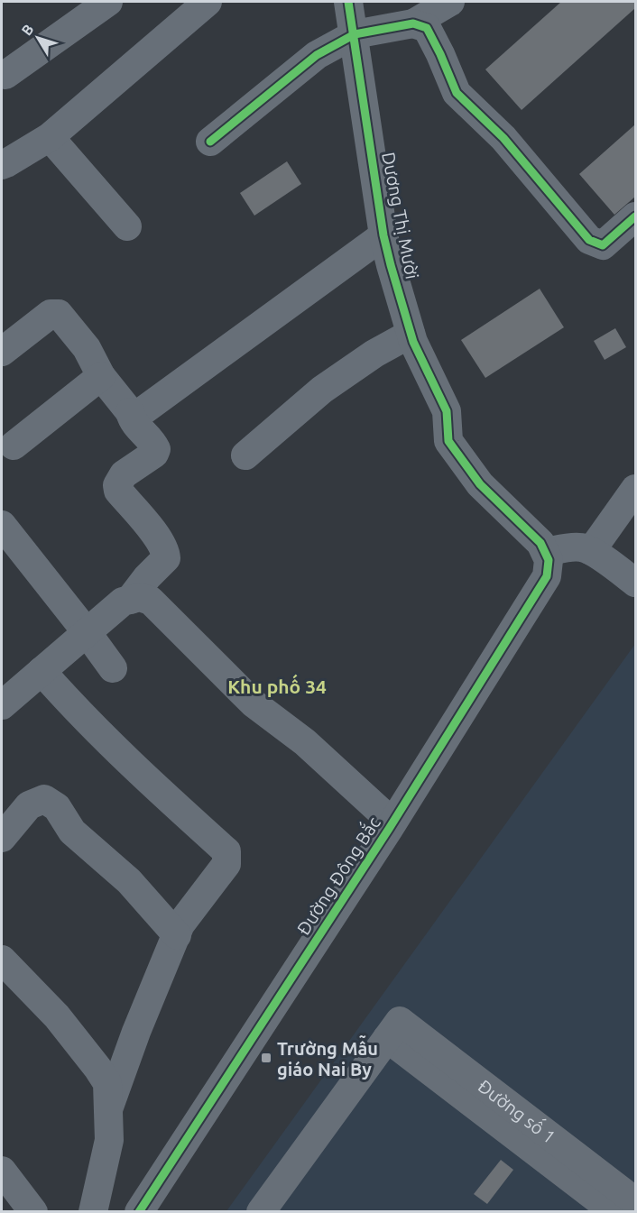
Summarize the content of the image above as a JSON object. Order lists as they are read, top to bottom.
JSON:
{
  "streets": {
    "street": ["Dương Thị Mười", "Đường Đông Bắc", "Đường số 1"]
  },
  "crossings": [
    ["Dương Thị Mười", "Đường Đông Bắc"]
  ],
  "districts": ["Khu phố 34"],
  "places": {
    "transit": ["Trường Mẫu giáo Nai By"]
  },
  "north": "top left"
}
